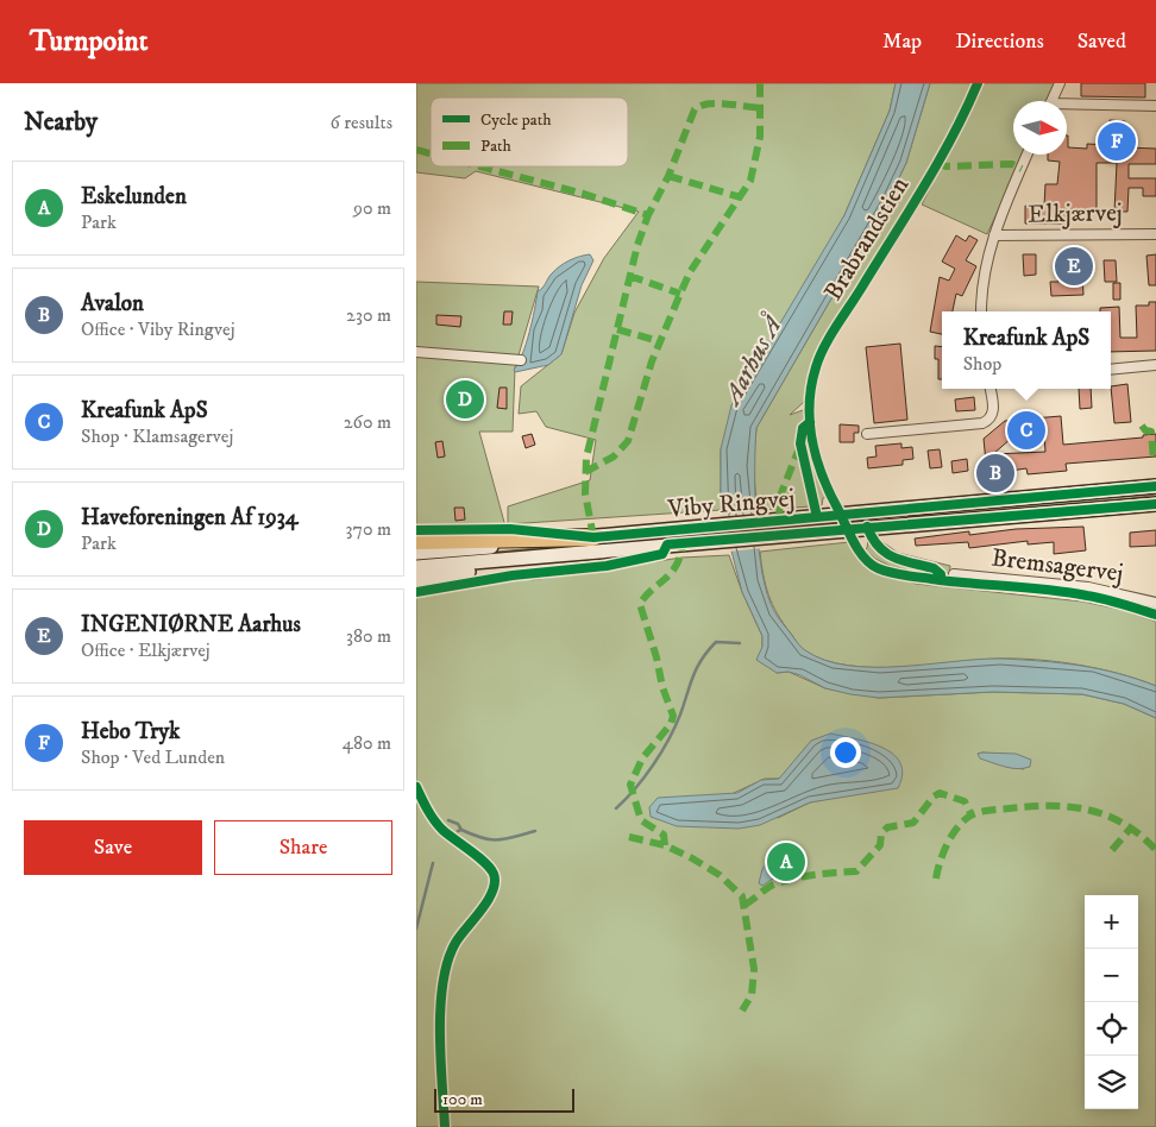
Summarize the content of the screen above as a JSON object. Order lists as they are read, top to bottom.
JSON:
{
  "streets": {
    "main road": ["Viby Ringvej"],
    "street": ["Elkjærvej", "Bremsagervej"],
    "cycle path": ["Brabrandstien"]
  },
  "water": ["Aarhus Å"],
  "legend": ["Cycle path", "Path"],
  "scale_bar": "100 m",
  "north": "right",
  "page": {
    "header": "Turnpoint",
    "nav": ["Map", "Directions", "Saved"],
    "heading": ["Nearby", "6 results"],
    "pins": [
      "F",
      "E",
      "D",
      "C",
      "B",
      "A"
    ],
    "list": [
      {
        "mark": "A",
        "name": "Eskelunden",
        "note": "Park",
        "value": "90 m"
      },
      {
        "mark": "B",
        "name": "Avalon",
        "note": "Office · Viby Ringvej",
        "value": "230 m"
      },
      {
        "mark": "C",
        "name": "Kreafunk ApS",
        "note": "Shop · Klamsagervej",
        "value": "260 m"
      },
      {
        "mark": "D",
        "name": "Haveforeningen Af 1934",
        "note": "Park",
        "value": "370 m"
      },
      {
        "mark": "E",
        "name": "INGENIØRNE Aarhus",
        "note": "Office · Elkjærvej",
        "value": "380 m"
      },
      {
        "mark": "F",
        "name": "Hebo Tryk",
        "note": "Shop · Ved Lunden",
        "value": "480 m"
      }
    ],
    "popup": ["Kreafunk ApS", "Shop"],
    "buttons": ["Save", "Share"],
    "map_buttons": ["+", "−"],
    "scale": "100 m"
  }
}
